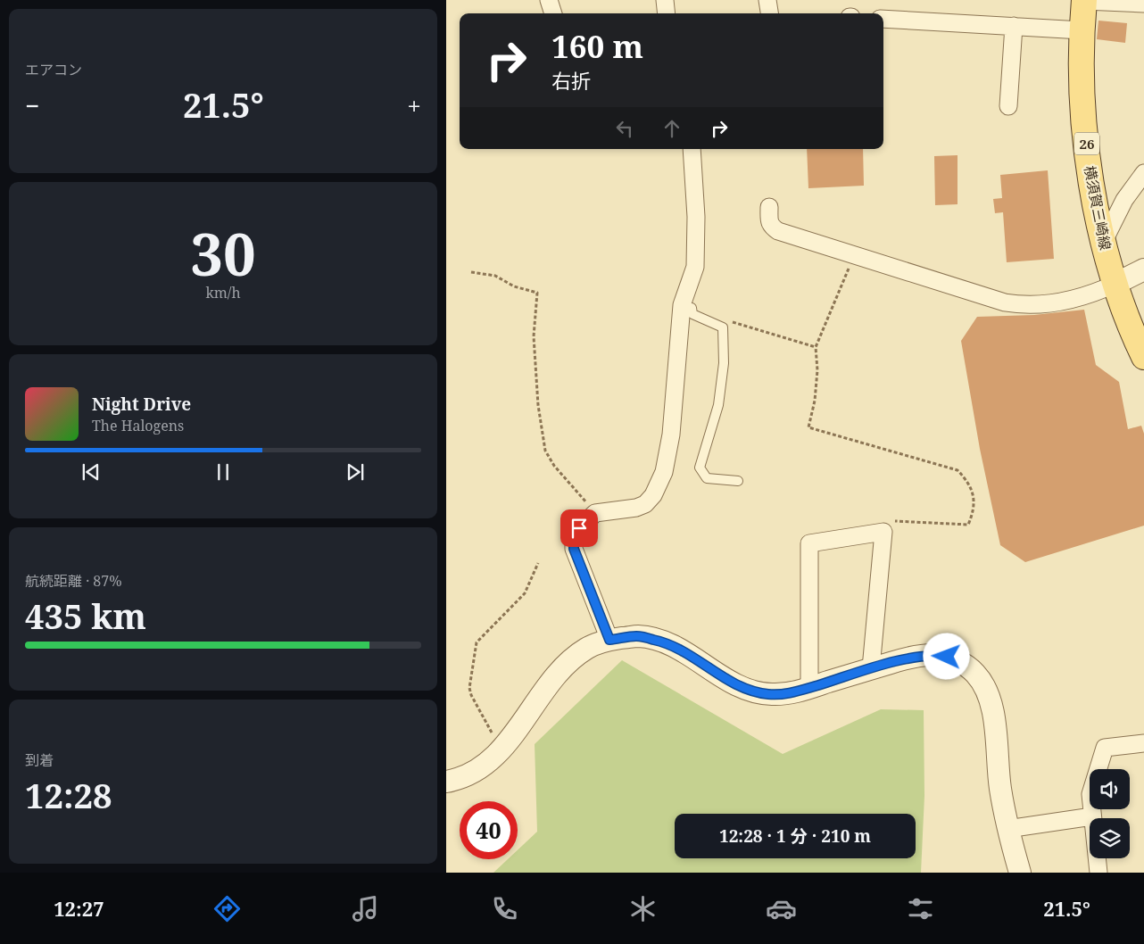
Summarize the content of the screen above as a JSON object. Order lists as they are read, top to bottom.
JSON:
{
  "streets": {
    "main road": ["26", "横須賀三崎線"]
  },
  "page": {
    "tile": [
      "エアコン",
      ["30", "km/h"],
      ["航続距離 · 87%", "435 km"],
      ["到着", "12:28"]
    ],
    "turn": ["160 m", "右折"],
    "heat": ["−", "21.5°", "+"],
    "song": ["Night Drive", "The Halogens"],
    "limit": "40",
    "trip": "12:28 · 1 分 · 210 m",
    "tabs": ["12:27", "21.5°"]
  }
}
